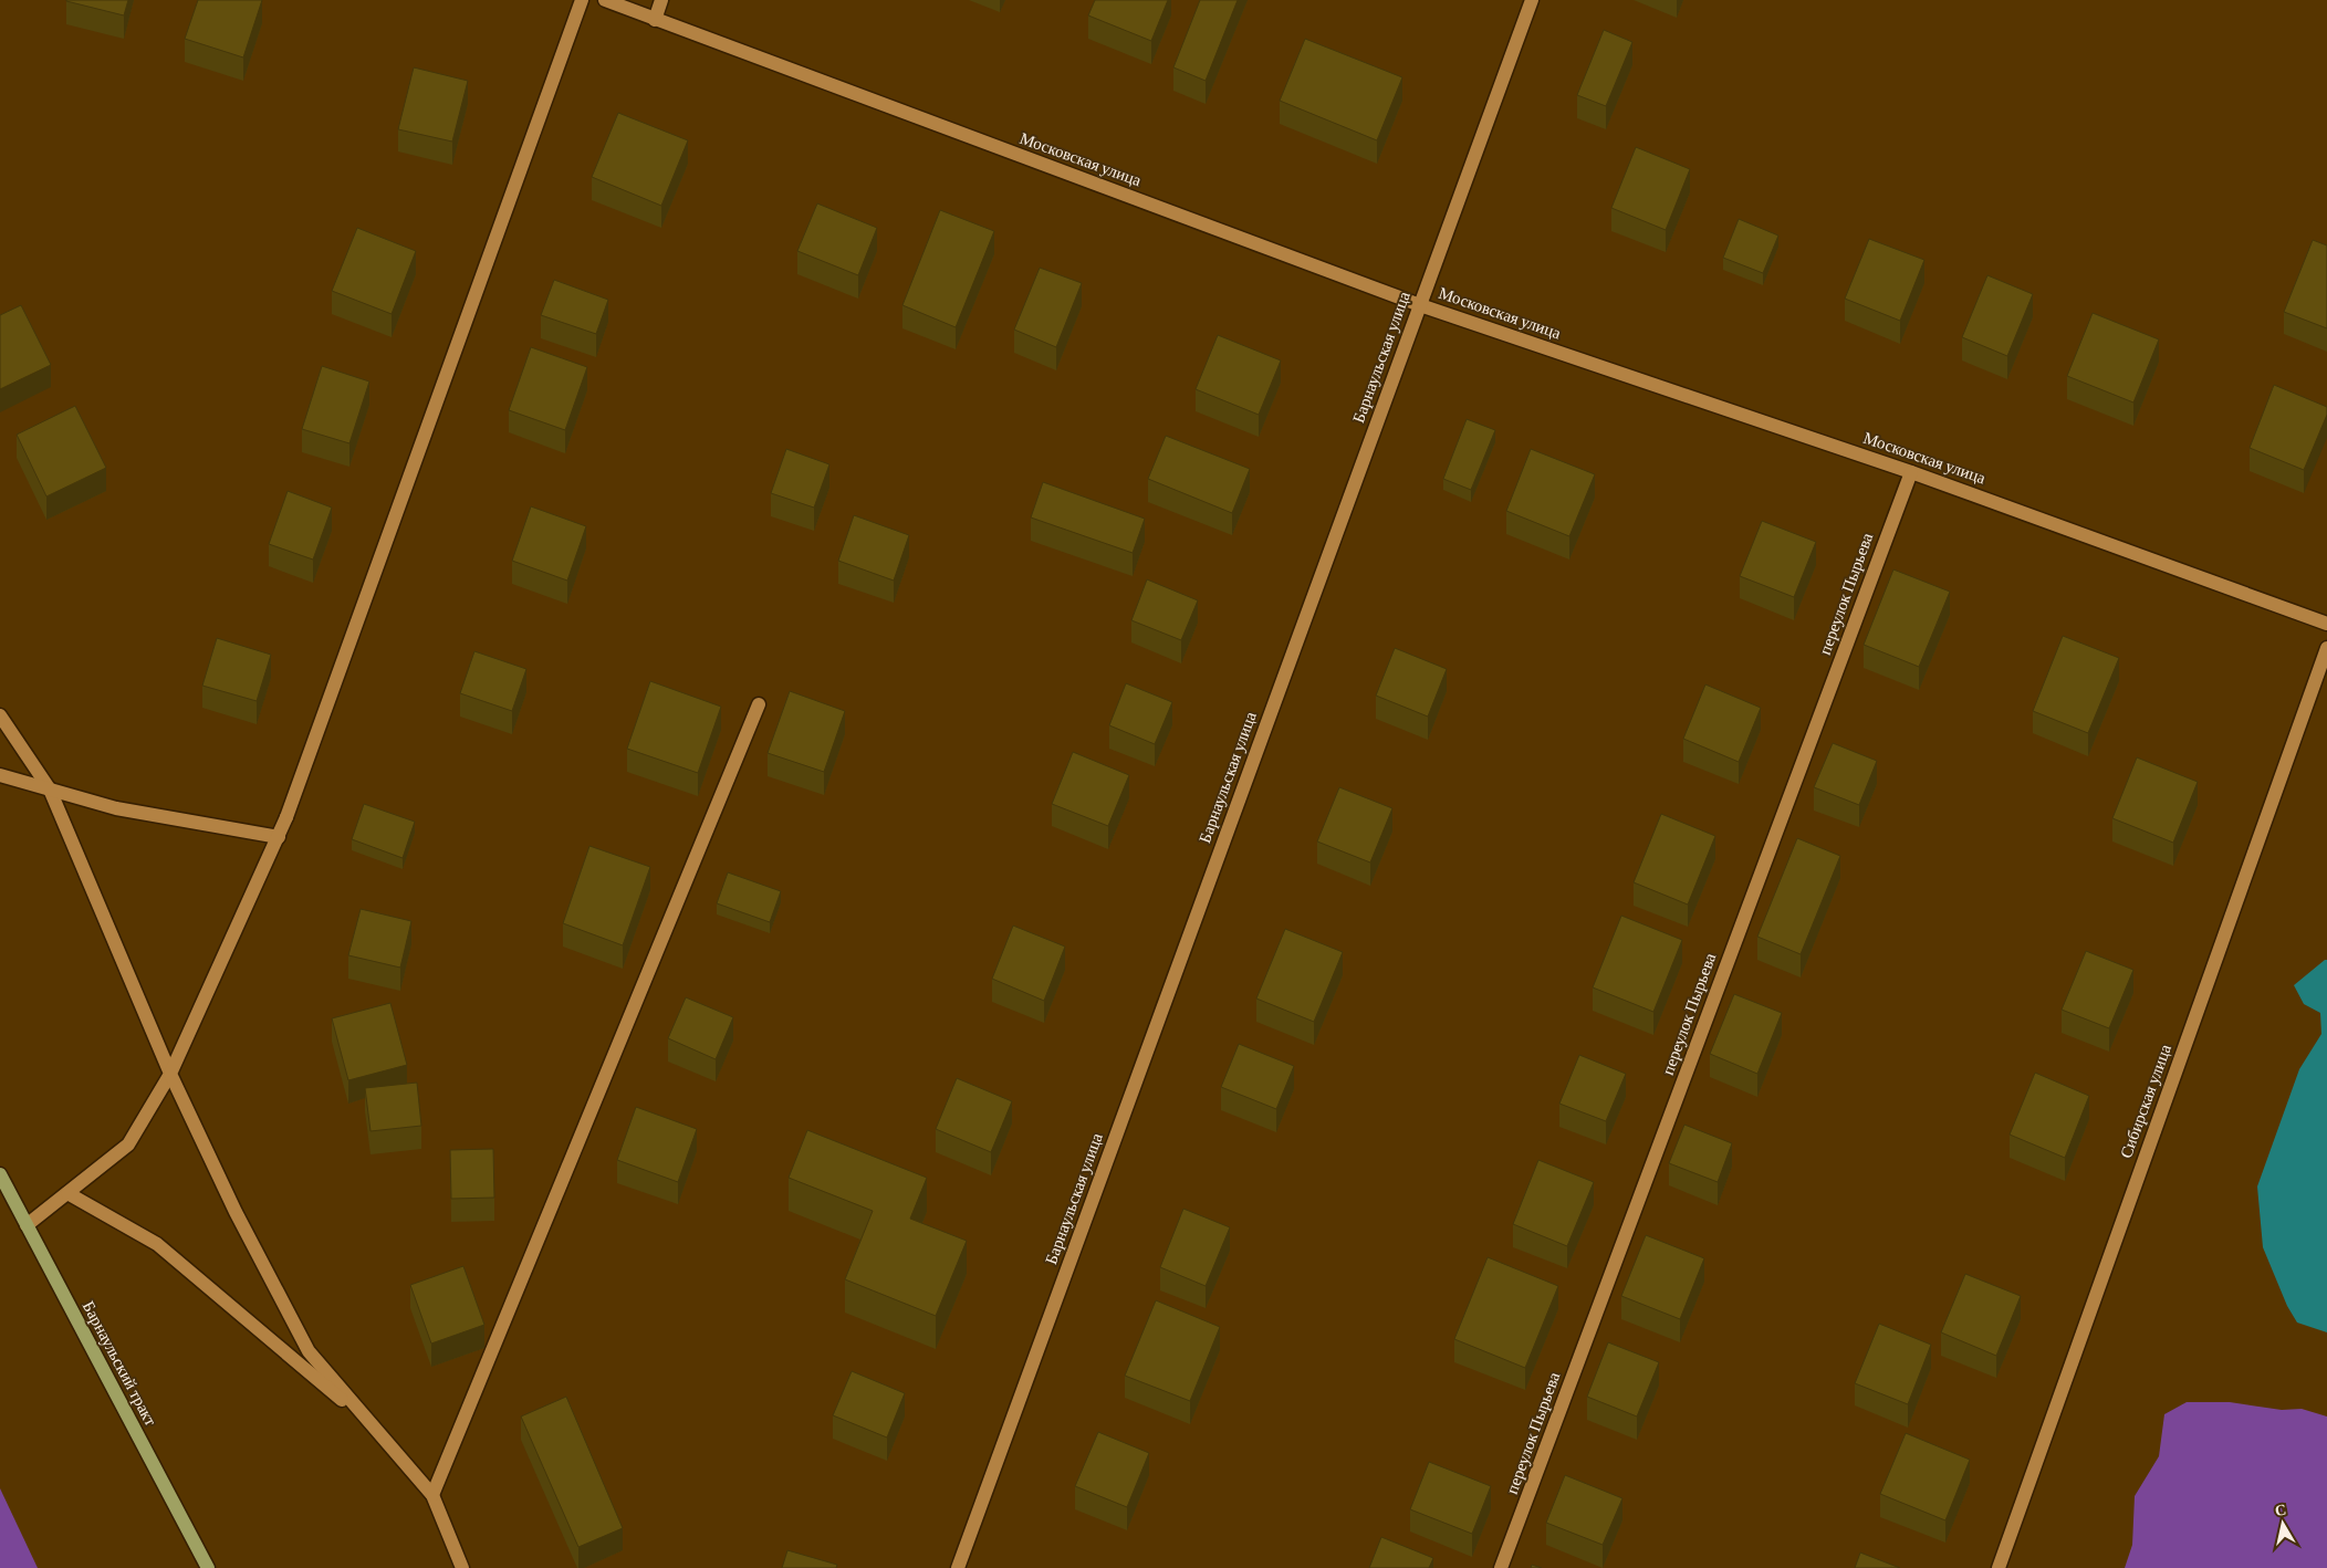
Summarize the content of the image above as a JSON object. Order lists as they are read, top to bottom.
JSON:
{
  "streets": {
    "main road": ["Барнаульский тракт"],
    "street": [
      "Московская улица",
      "Барнаульская улица",
      "переулок Пырьева",
      "Сибирская улица"
    ]
  },
  "crossings": [
    ["Московская улица", "Барнаульская улица"],
    ["Московская улица", "переулок Пырьева"]
  ],
  "north": "top"
}
